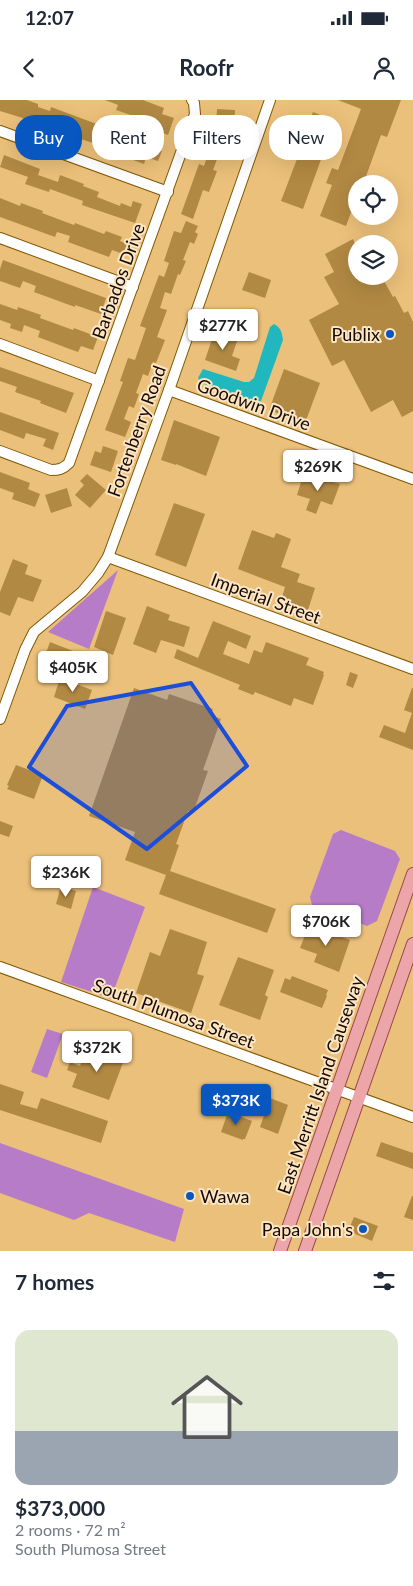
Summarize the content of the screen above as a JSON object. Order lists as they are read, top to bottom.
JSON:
{
  "streets": {
    "main road": ["East Merritt Island Causeway"],
    "street": [
      "Barbados Drive",
      "Goodwin Drive",
      "Fortenberry Road",
      "Imperial Street",
      "South Plumosa Street"
    ]
  },
  "crossings": [
    ["Goodwin Drive", "Fortenberry Road"],
    ["Fortenberry Road", "Imperial Street"],
    ["South Plumosa Street", "East Merritt Island Causeway"]
  ],
  "places": ["Publix", "Wawa", "Papa John's"],
  "page": {
    "status": "12:07",
    "header": "Roofr",
    "chip": [
      "Buy",
      "Rent",
      "Filters",
      "New"
    ],
    "price": [
      "$277K",
      "$269K",
      "$405K",
      "$236K",
      "$706K",
      "$372K",
      "$373K"
    ],
    "heading": "7 homes",
    "list": [
      {
        "name": "$373,000",
        "note": "2 rooms · 72 m² · South Plumosa Street"
      }
    ]
  }
}
